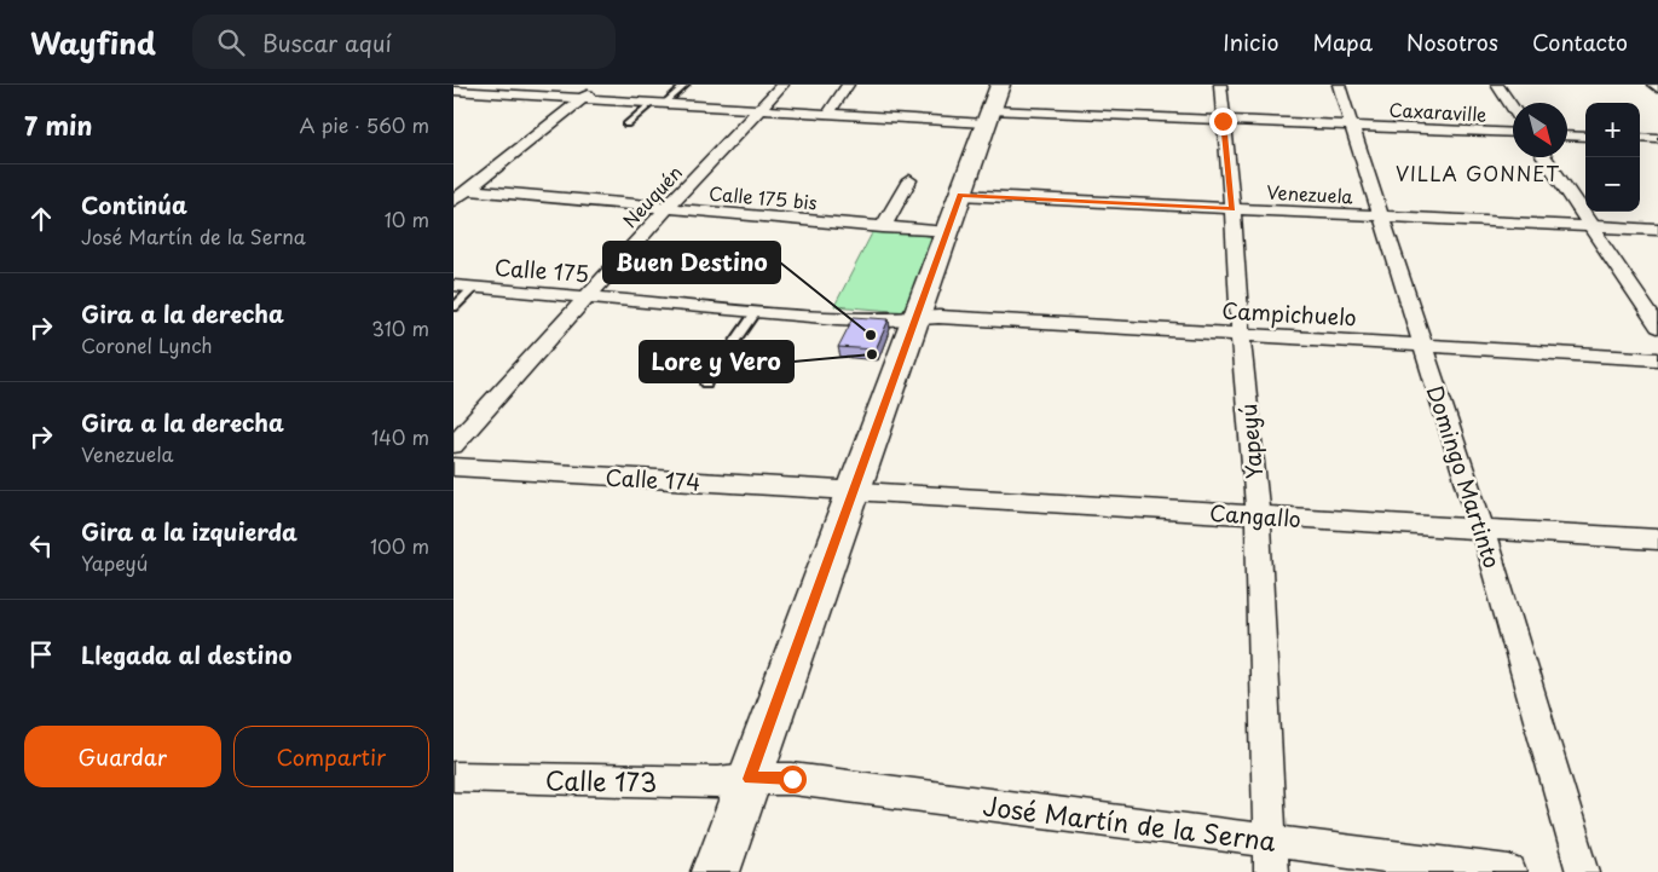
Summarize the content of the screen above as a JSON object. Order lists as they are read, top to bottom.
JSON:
{
  "streets": {
    "street": [
      "Caxaraville",
      "Venezuela",
      "Neuquén",
      "Calle 175 bis",
      "Calle 175",
      "Campichuelo",
      "Yapeyú",
      "Domingo Martinto",
      "Calle 174",
      "Cangallo",
      "Calle 173",
      "José Martín de la Serna"
    ]
  },
  "crossings": [
    ["Caxaraville", "Neuquén"],
    ["Caxaraville", "Yapeyú"],
    ["Caxaraville", "Domingo Martinto"],
    ["Venezuela", "Yapeyú"],
    ["Venezuela", "Domingo Martinto"],
    ["Neuquén", "Calle 175 bis"],
    ["Neuquén", "Calle 175"],
    ["Calle 175", "Campichuelo"],
    ["Campichuelo", "Yapeyú"],
    ["Campichuelo", "Domingo Martinto"],
    ["Yapeyú", "Cangallo"],
    ["Yapeyú", "José Martín de la Serna"],
    ["Domingo Martinto", "Cangallo"],
    ["Calle 174", "Cangallo"],
    ["Calle 173", "José Martín de la Serna"]
  ],
  "districts": ["VILLA GONNET"],
  "places": ["Buen Destino", "Lore y Vero"],
  "north": "bottom right",
  "page": {
    "header": "Wayfind",
    "search": "Buscar aquí",
    "nav": [
      "Inicio",
      "Mapa",
      "Nosotros",
      "Contacto"
    ],
    "heading": ["7 min", "A pie · 560 m"],
    "map_buttons": ["+", "−"],
    "list": [
      ["Continúa", "José Martín de la Serna", "10 m"],
      ["Gira a la derecha", "Coronel Lynch", "310 m"],
      ["Gira a la derecha", "Venezuela", "140 m"],
      ["Gira a la izquierda", "Yapeyú", "100 m"],
      "Llegada al destino"
    ],
    "buttons": ["Guardar", "Compartir"]
  }
}
